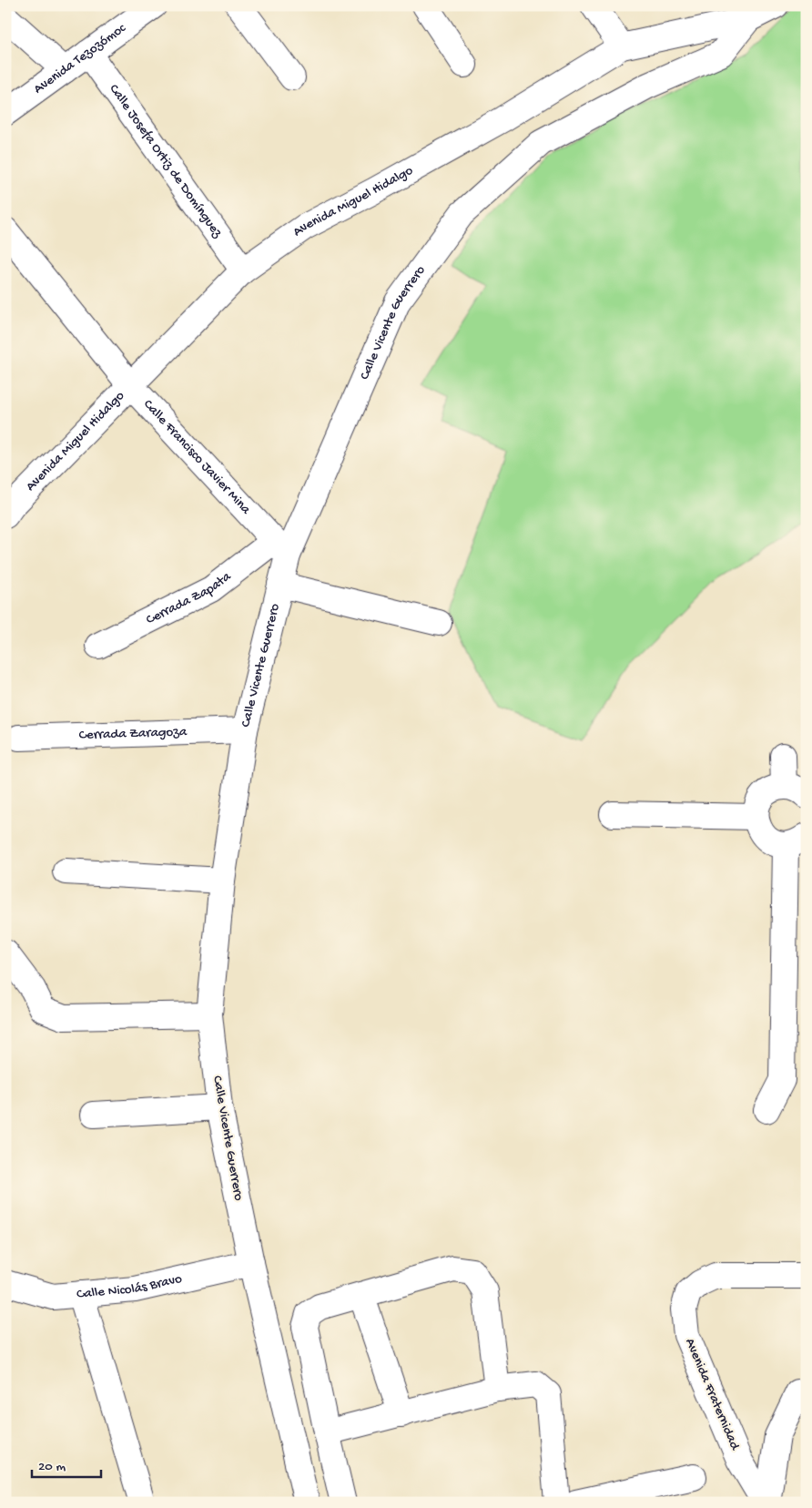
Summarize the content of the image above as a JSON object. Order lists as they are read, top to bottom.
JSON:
{
  "streets": {
    "street": [
      "Avenida Tezozómoc",
      "Calle Josefa Ortiz de Domínguez",
      "Avenida Miguel Hidalgo",
      "Calle Vicente Guerrero",
      "Calle Francisco Javier Mina",
      "Cerrada Zapata",
      "Cerrada Zaragoza",
      "Calle Nicolás Bravo",
      "Avenida Fraternidad"
    ]
  },
  "crossings": [
    ["Avenida Tezozómoc", "Calle Josefa Ortiz de Domínguez"],
    ["Calle Josefa Ortiz de Domínguez", "Avenida Miguel Hidalgo"],
    ["Avenida Miguel Hidalgo", "Calle Vicente Guerrero"],
    ["Avenida Miguel Hidalgo", "Calle Francisco Javier Mina"],
    ["Calle Vicente Guerrero", "Calle Francisco Javier Mina"],
    ["Calle Vicente Guerrero", "Cerrada Zapata"],
    ["Calle Vicente Guerrero", "Cerrada Zaragoza"],
    ["Calle Vicente Guerrero", "Calle Nicolás Bravo"],
    ["Calle Francisco Javier Mina", "Cerrada Zapata"]
  ],
  "scale_bar": "20 m"
}
